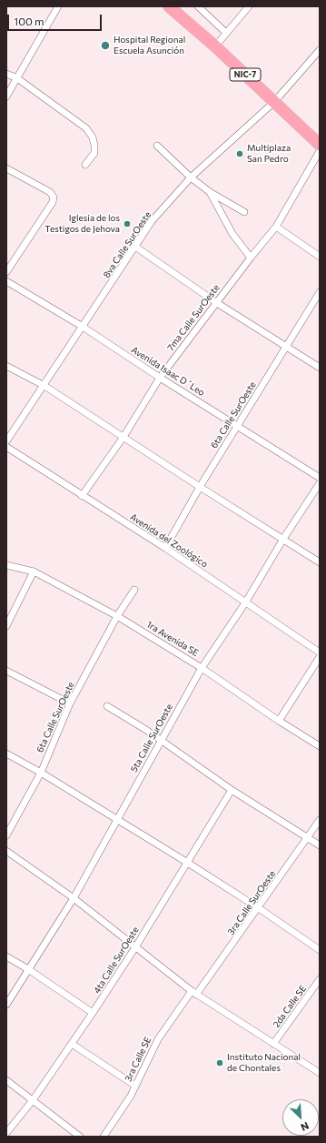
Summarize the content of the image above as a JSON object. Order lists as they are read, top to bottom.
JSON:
{
  "streets": {
    "highway": ["NIC-7"],
    "street": [
      "8va Calle SurOeste",
      "7ma Calle SurOeste",
      "Avenida Isaac D´Leo",
      "6ta Calle SurOeste",
      "Avenida del Zoológico",
      "1ra Avenida SE",
      "5ta Calle SurOeste",
      "3ra Calle SurOeste",
      "4ta Calle SurOeste",
      "2da Calle SE",
      "3ra Calle SE"
    ]
  },
  "crossings": [
    ["NIC-7", "8va Calle SurOeste"],
    ["8va Calle SurOeste", "Avenida Isaac D´Leo"],
    ["7ma Calle SurOeste", "Avenida Isaac D´Leo"],
    ["7ma Calle SurOeste", "Avenida del Zoológico"],
    ["Avenida Isaac D´Leo", "6ta Calle SurOeste"],
    ["6ta Calle SurOeste", "Avenida del Zoológico"],
    ["6ta Calle SurOeste", "1ra Avenida SE"],
    ["Avenida del Zoológico", "5ta Calle SurOeste"],
    ["1ra Avenida SE", "5ta Calle SurOeste"],
    ["3ra Calle SurOeste", "3ra Calle SE"]
  ],
  "places": [
    "Hospital Regional Escuela Asunción",
    "Multiplaza San Pedro",
    "Iglesia de los Testigos de Jehova",
    "Instituto Nacional de Chontales"
  ],
  "scale_bar": "100 m",
  "north": "bottom right"
}
